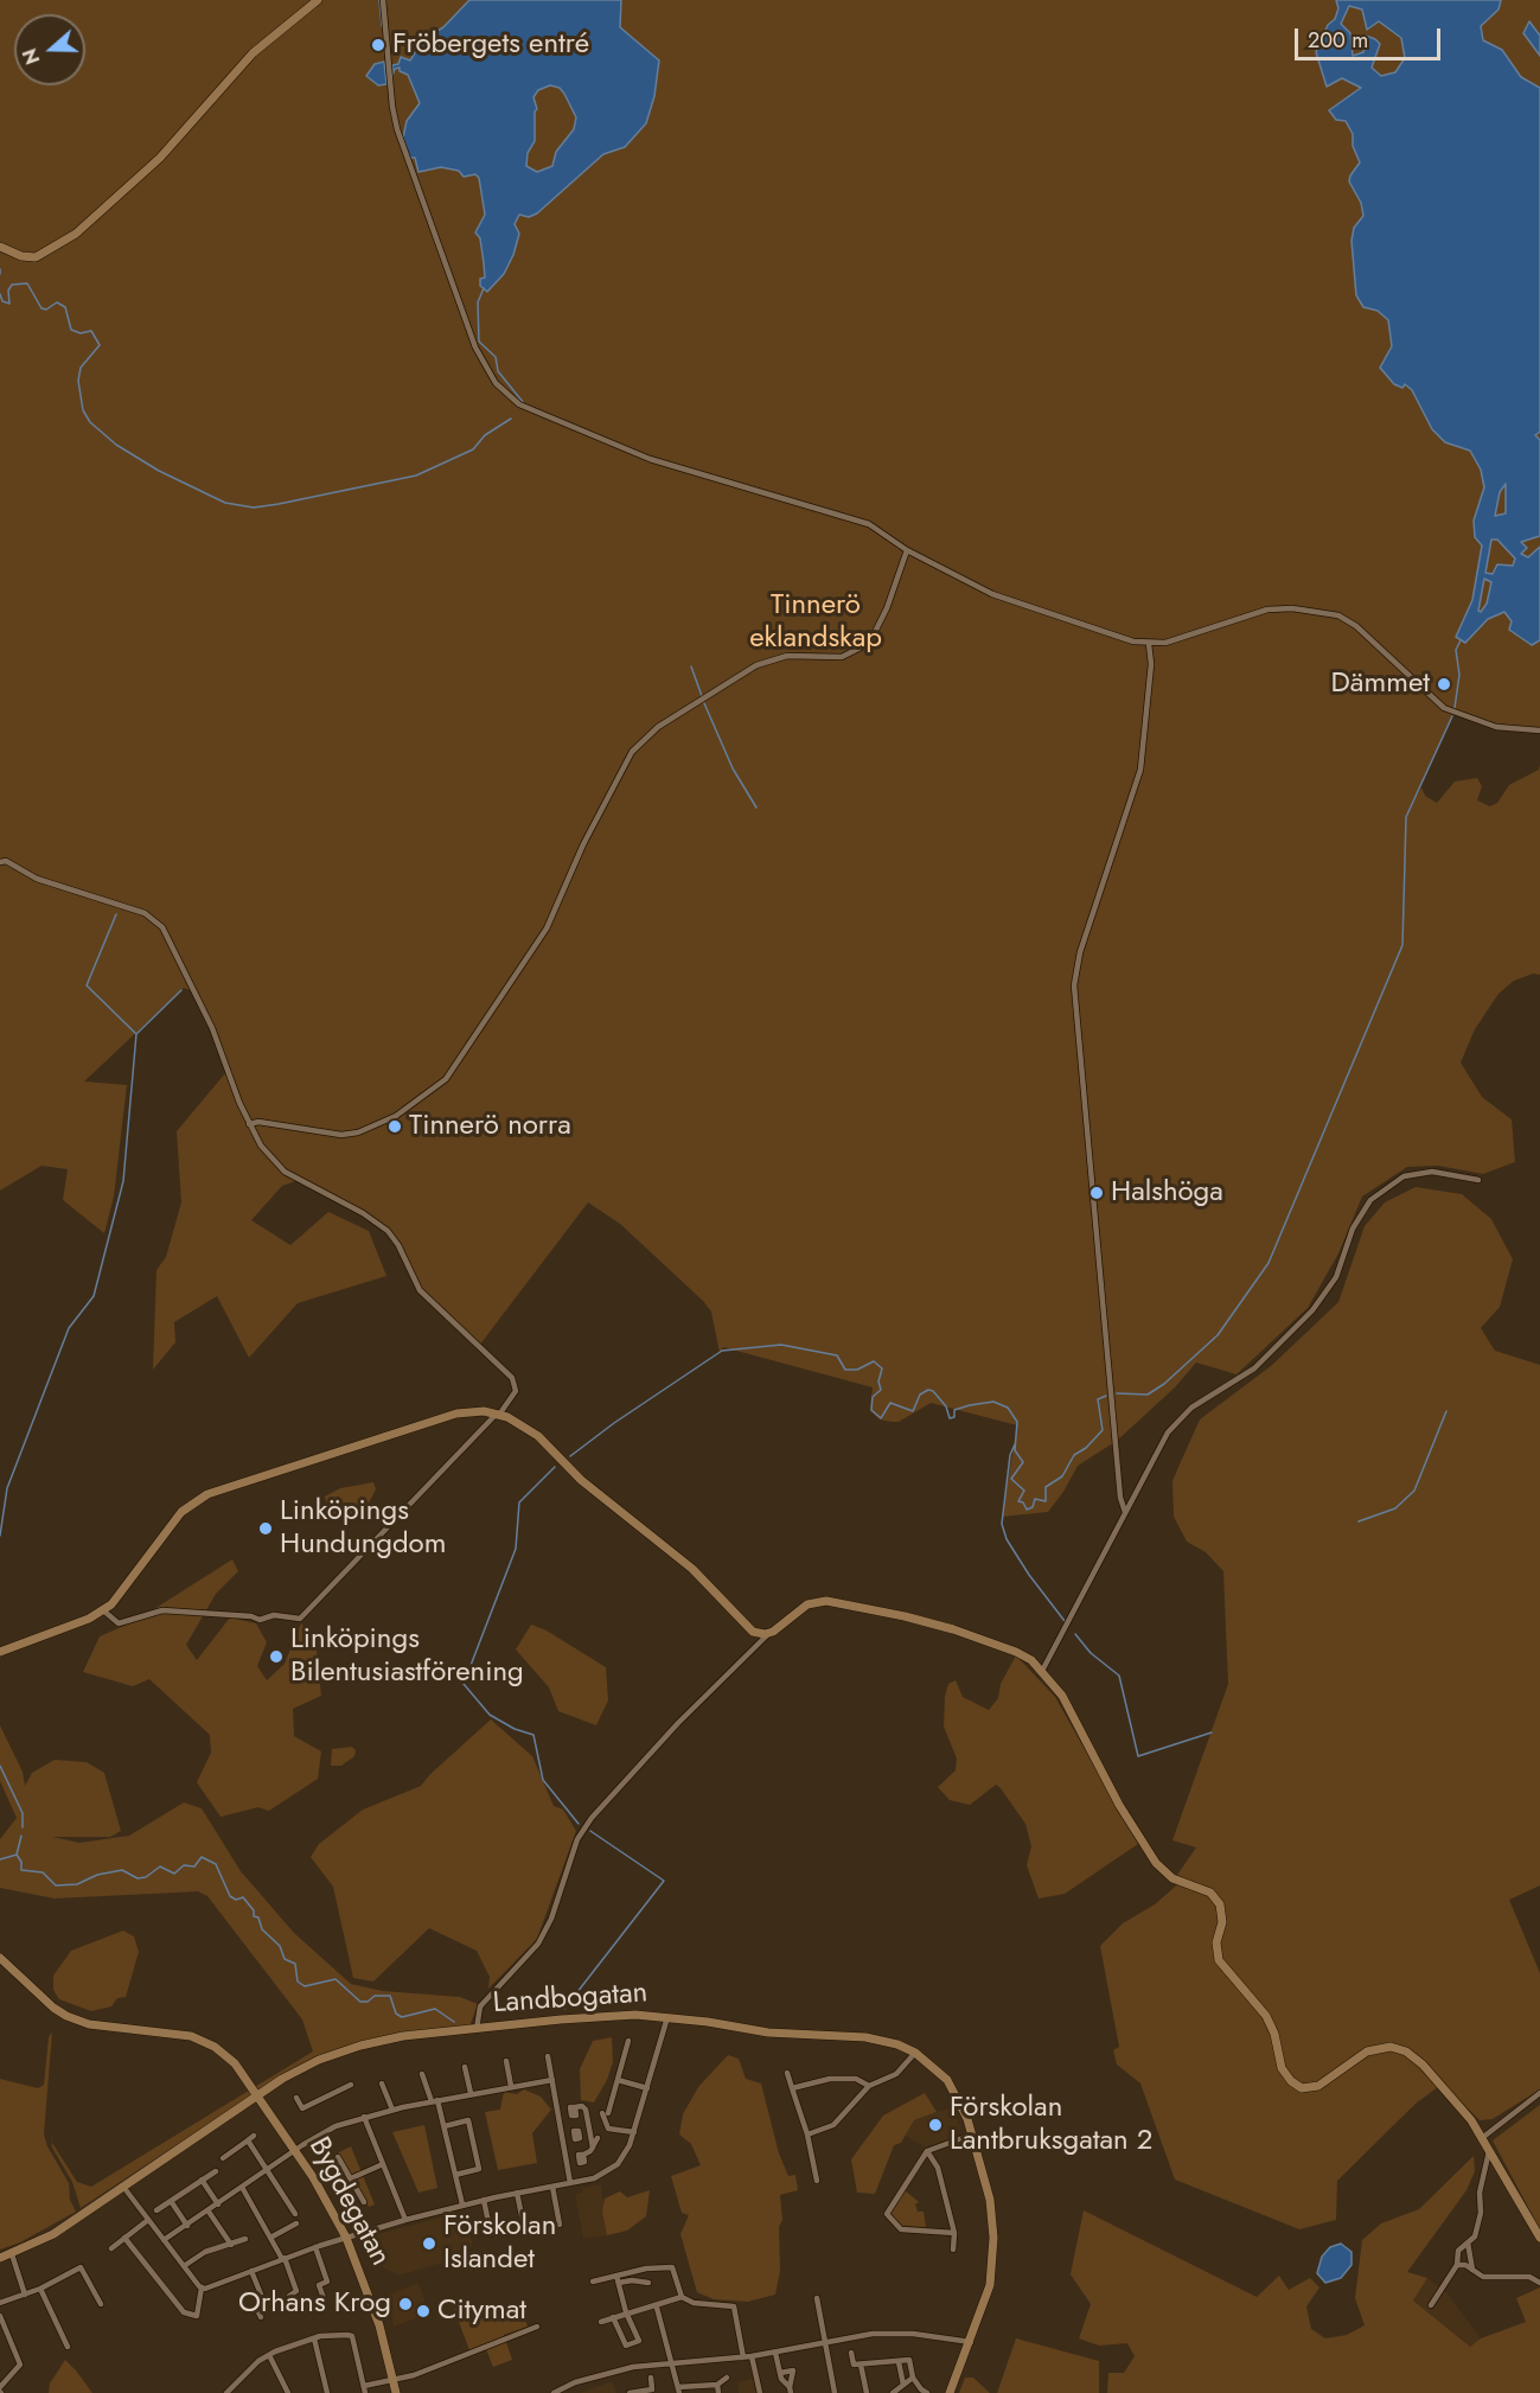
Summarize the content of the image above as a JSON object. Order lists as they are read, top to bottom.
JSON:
{
  "streets": {
    "street": ["Landbogatan", "Bygdegatan"]
  },
  "crossings": [
    ["Landbogatan", "Bygdegatan"]
  ],
  "parks": ["Tinnerö eklandskap"],
  "places": [
    "Fröbergets entré",
    "Dämmet",
    "Tinnerö norra",
    "Halshöga",
    "Linköpings Hundungdom",
    "Linköpings Bilentusiastförening",
    "Förskolan Lantbruksgatan 2",
    "Förskolan Islandet",
    "Orhans Krog",
    "Citymat"
  ],
  "scale_bar": "200 m",
  "north": "left"
}
